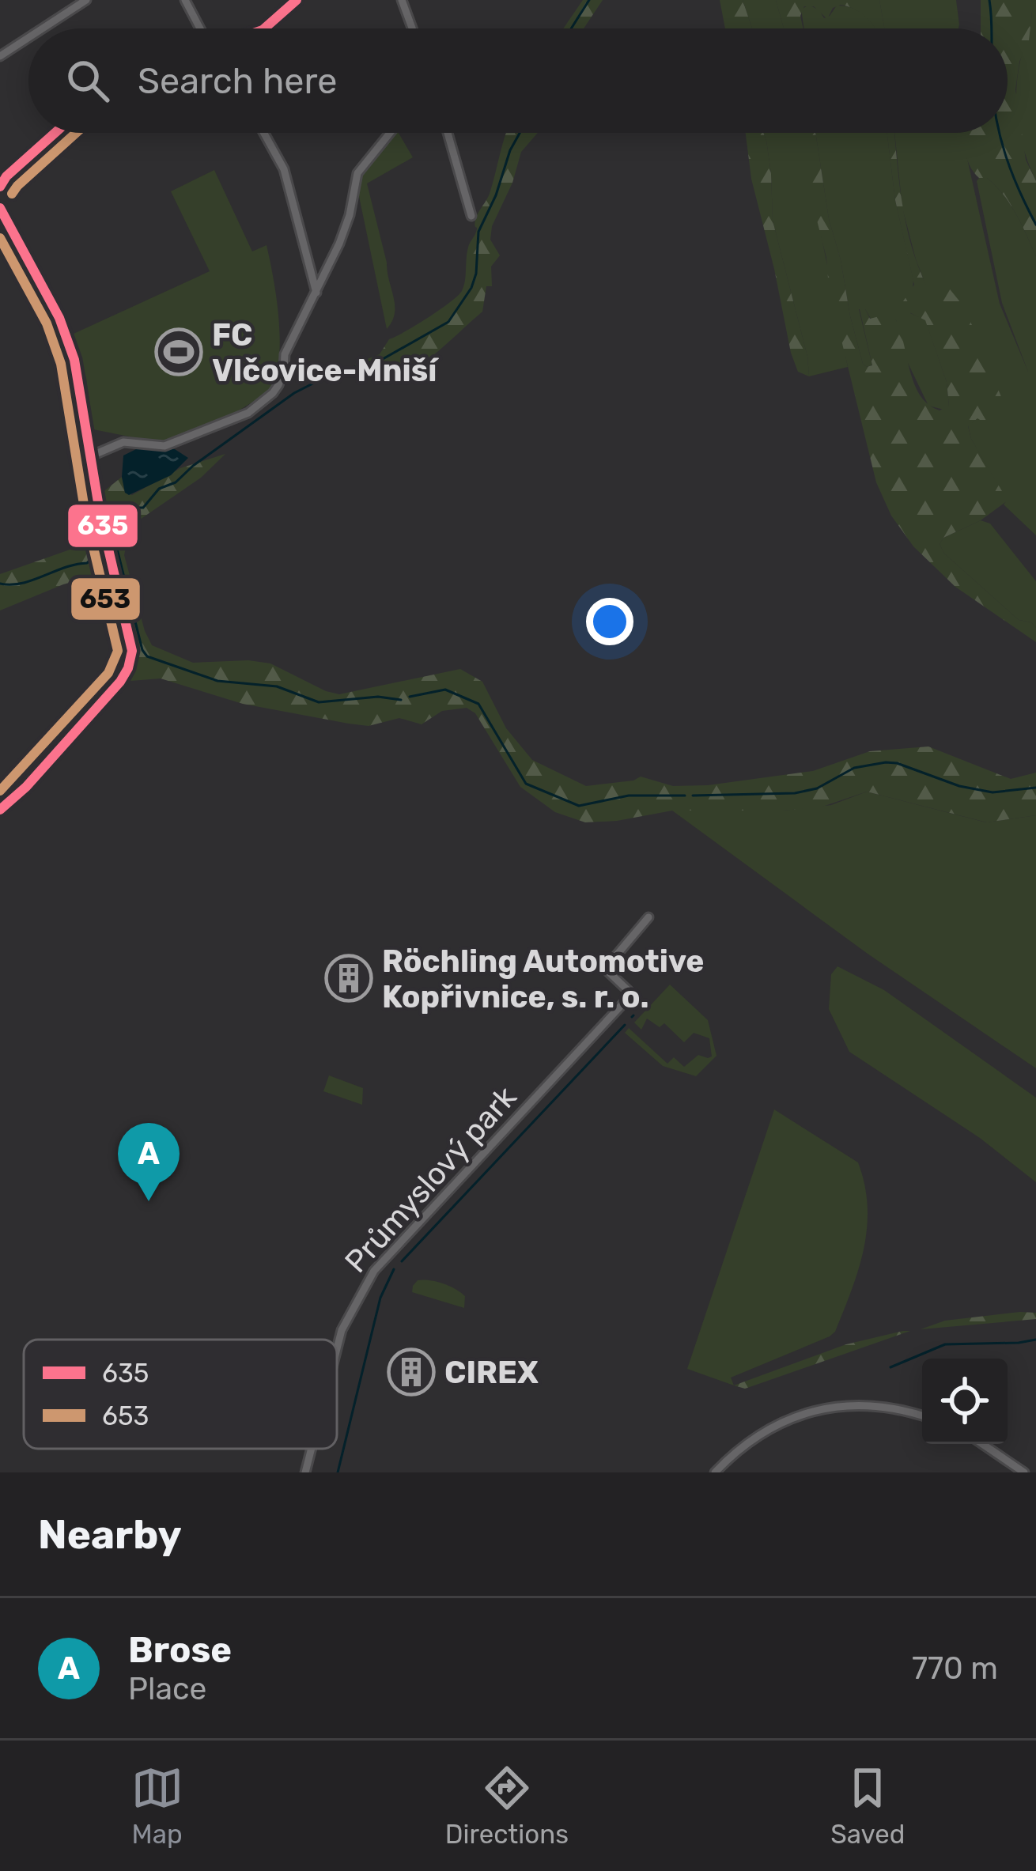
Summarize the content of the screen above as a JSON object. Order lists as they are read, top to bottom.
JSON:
{
  "streets": {
    "street": ["Průmyslový park"]
  },
  "places": {
    "sports": ["FC Vlčovice-Mniší"],
    "building": ["Röchling Automotive Kopřivnice, s. r. o.", "CIREX"]
  },
  "lines": ["transit line 635", "transit line 653"],
  "legend": ["635", "653"],
  "page": {
    "search": "Search here",
    "pins": "A",
    "heading": "Nearby",
    "list": [
      {
        "mark": "A",
        "name": "Brose",
        "note": "Place",
        "value": "770 m"
      }
    ],
    "nav": ["Map", "Directions", "Saved"]
  }
}
